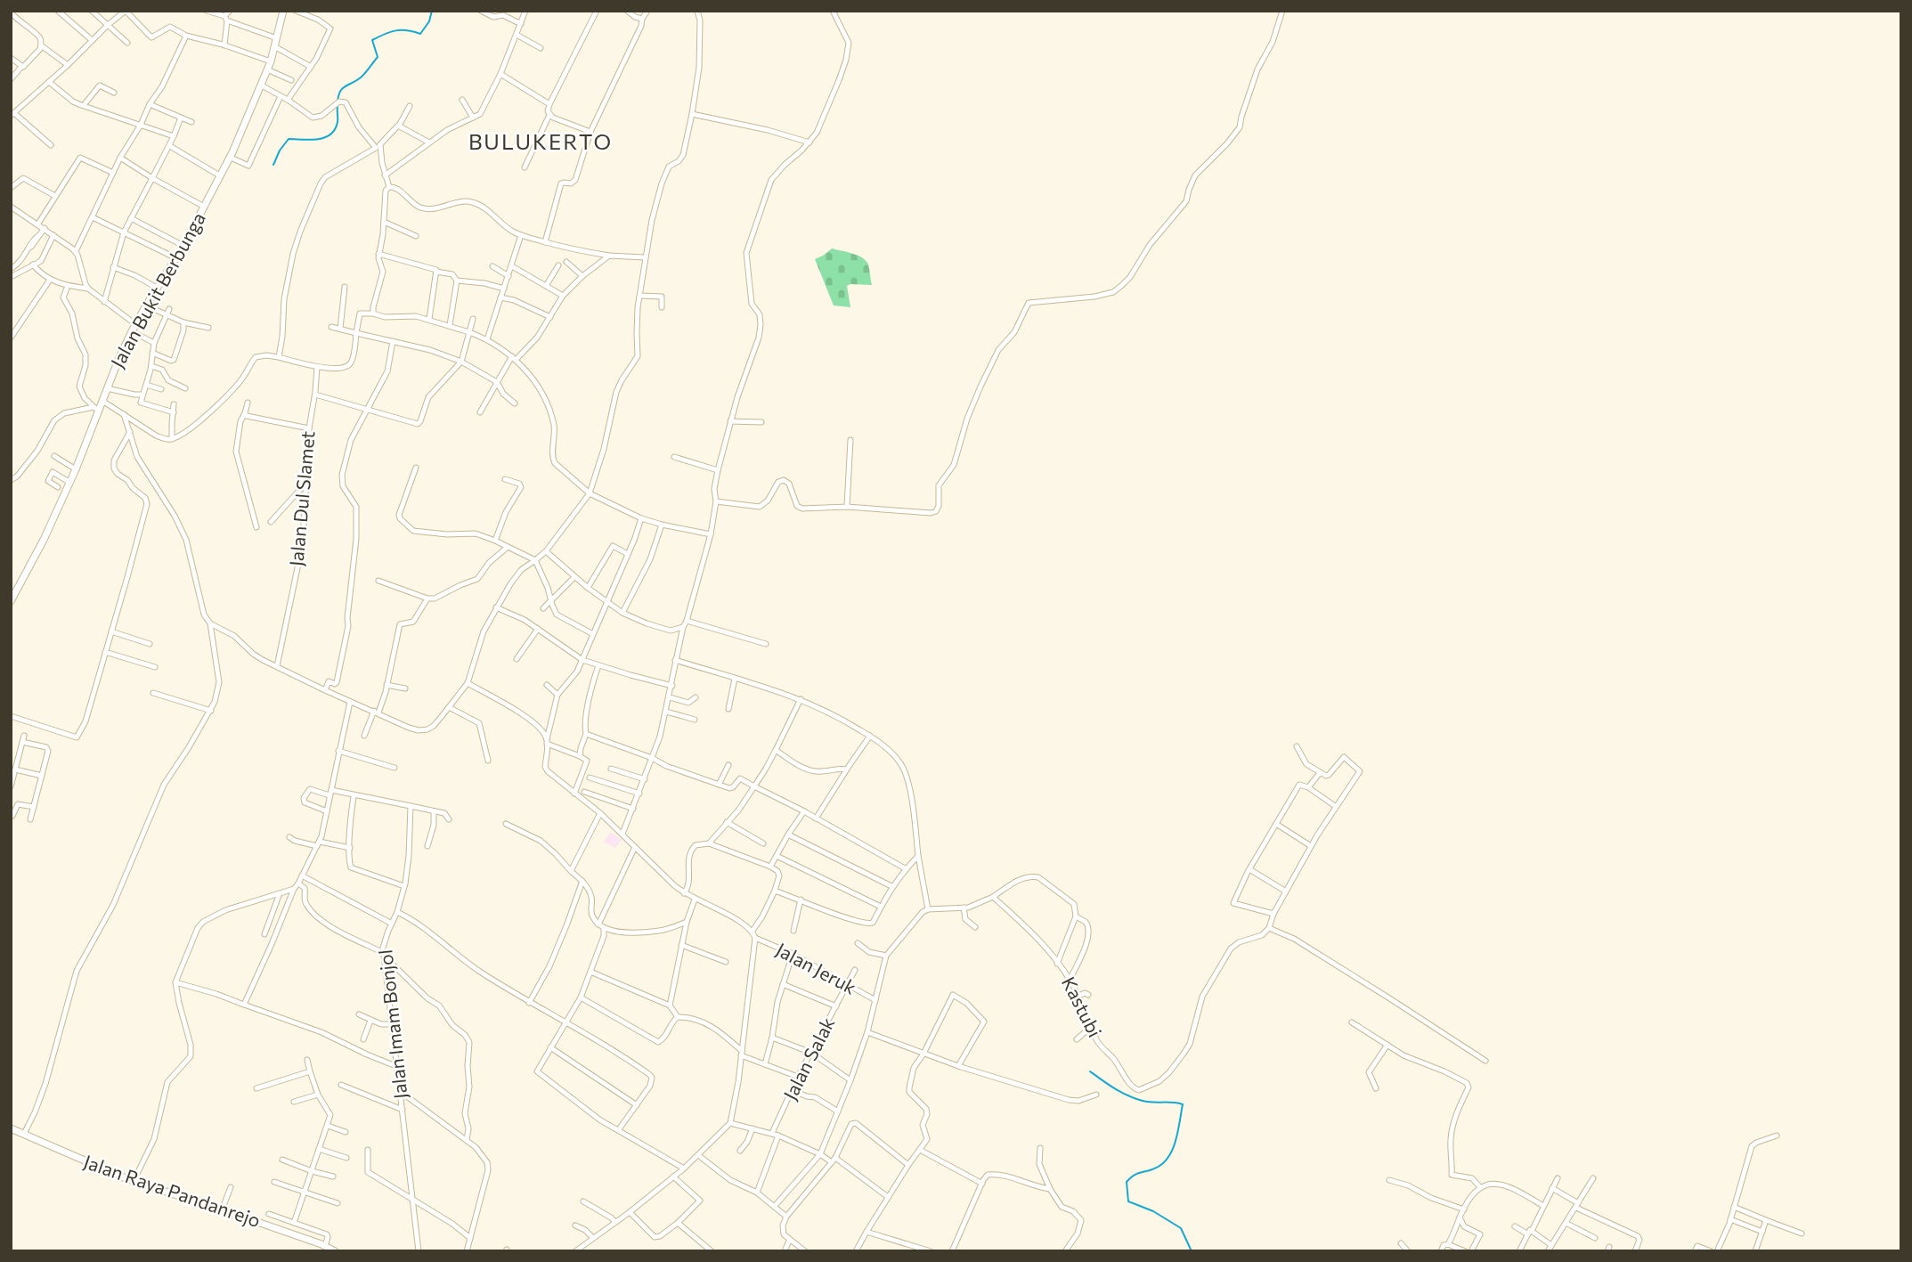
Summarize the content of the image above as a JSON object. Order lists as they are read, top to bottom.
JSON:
{
  "streets": {
    "main road": ["Jalan Bukit Berbunga", "Jalan Raya Pandanrejo"],
    "street": [
      "Jalan Dul Slamet",
      "Jalan Jeruk",
      "Kastubi",
      "Jalan Imam Bonjol",
      "Jalan Salak"
    ]
  },
  "crossings": [
    ["Jalan Jeruk", "Jalan Salak"]
  ],
  "districts": ["BULUKERTO"]
}
